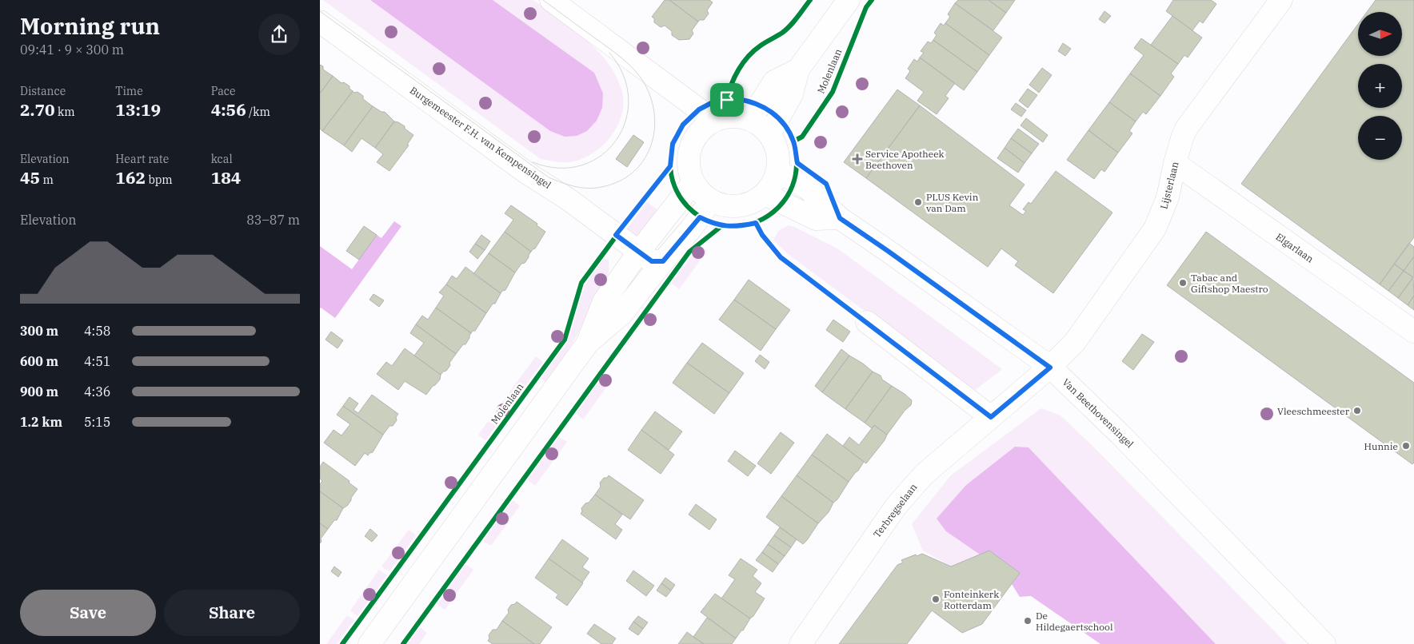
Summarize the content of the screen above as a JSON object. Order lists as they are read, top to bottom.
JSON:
{
  "streets": {
    "street": [
      "Burgemeester F.H. van Kempensingel",
      "Lijsterlaan",
      "Elgarlaan",
      "Van Beethovensingel",
      "Terbregselaan"
    ],
    "cycle path": ["Molenlaan"]
  },
  "crossings": [
    ["Lijsterlaan", "Elgarlaan"],
    ["Lijsterlaan", "Van Beethovensingel"],
    ["Lijsterlaan", "Terbregselaan"],
    ["Van Beethovensingel", "Terbregselaan"]
  ],
  "places": {
    "health": ["Service Apotheek Beethoven"],
    "other": [
      "PLUS Kevin van Dam",
      "Tabac and Giftshop Maestro",
      "Vleeschmeester",
      "Hunnie",
      "Fonteinkerk Rotterdam",
      "De Hildegaertschool"
    ]
  },
  "north": "right",
  "page": {
    "heading": ["Morning run", "09:41 · 9 × 300 m"],
    "map_buttons": ["+", "−"],
    "stats": [
      ["Distance", "2.70 km"],
      ["Time", "13:19"],
      ["Pace", "4:56 /km"],
      ["Elevation", "45 m"],
      ["Heart rate", "162 bpm"],
      ["kcal", "184"]
    ],
    "chart": ["Elevation", "83–87 m"],
    "list": [
      {
        "name": "300 m",
        "note": "4:58"
      },
      {
        "name": "600 m",
        "note": "4:51"
      },
      {
        "name": "900 m",
        "note": "4:36"
      },
      {
        "name": "1.2 km",
        "note": "5:15"
      }
    ],
    "buttons": ["Save", "Share"]
  }
}
